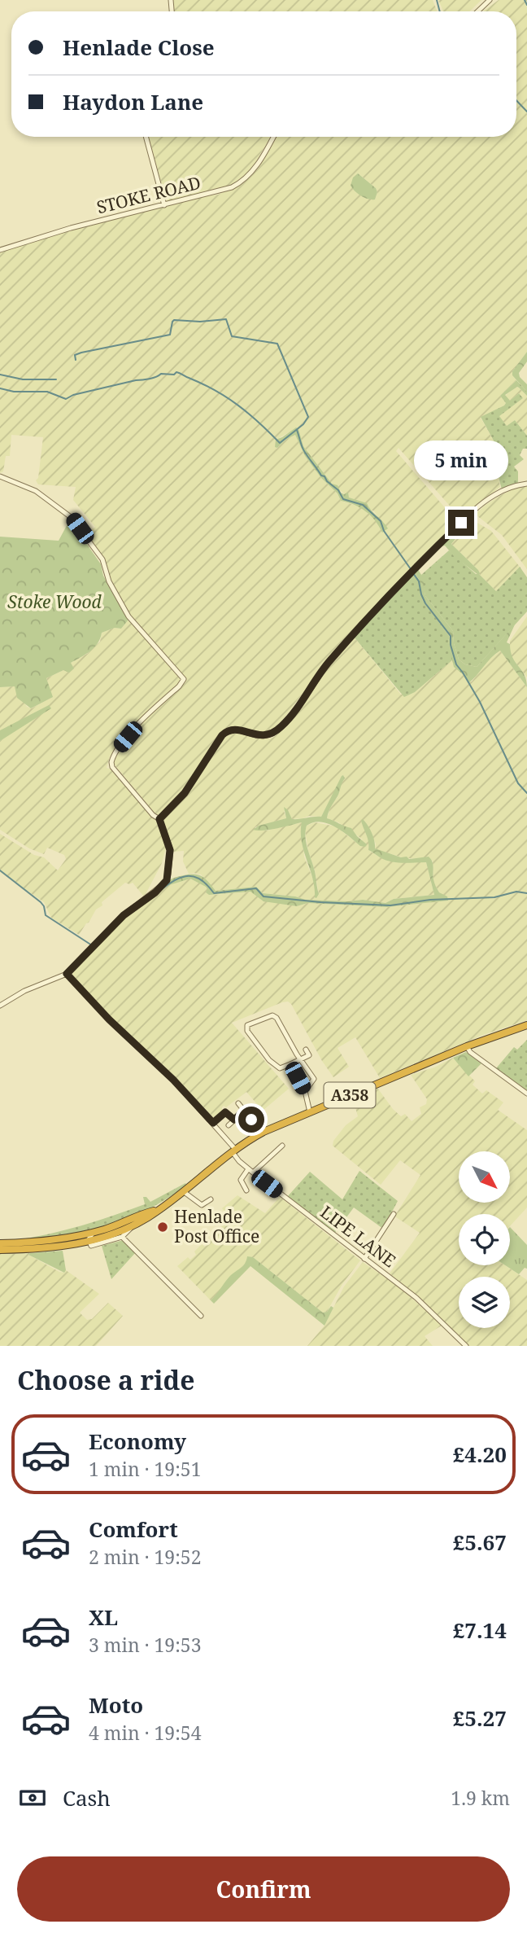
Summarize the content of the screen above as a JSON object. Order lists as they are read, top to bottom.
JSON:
{
  "streets": {
    "highway": ["A358"],
    "street": ["STOKE ROAD", "LIPE LANE"]
  },
  "crossings": [
    ["A358", "LIPE LANE"]
  ],
  "parks": ["Stoke Wood"],
  "places": ["Henlade Post Office"],
  "north": "bottom right",
  "page": {
    "banner": ["Henlade Close", "Haydon Lane"],
    "bubble": "5 min",
    "heading": "Choose a ride",
    "list": [
      {
        "name": "Economy",
        "note": "1 min · 19:51",
        "value": "£4.20"
      },
      {
        "name": "Comfort",
        "note": "2 min · 19:52",
        "value": "£5.67"
      },
      {
        "name": "XL",
        "note": "3 min · 19:53",
        "value": "£7.14"
      },
      {
        "name": "Moto",
        "note": "4 min · 19:54",
        "value": "£5.27"
      }
    ],
    "pay": ["Cash", "1.9 km"],
    "buttons": "Confirm"
  }
}
